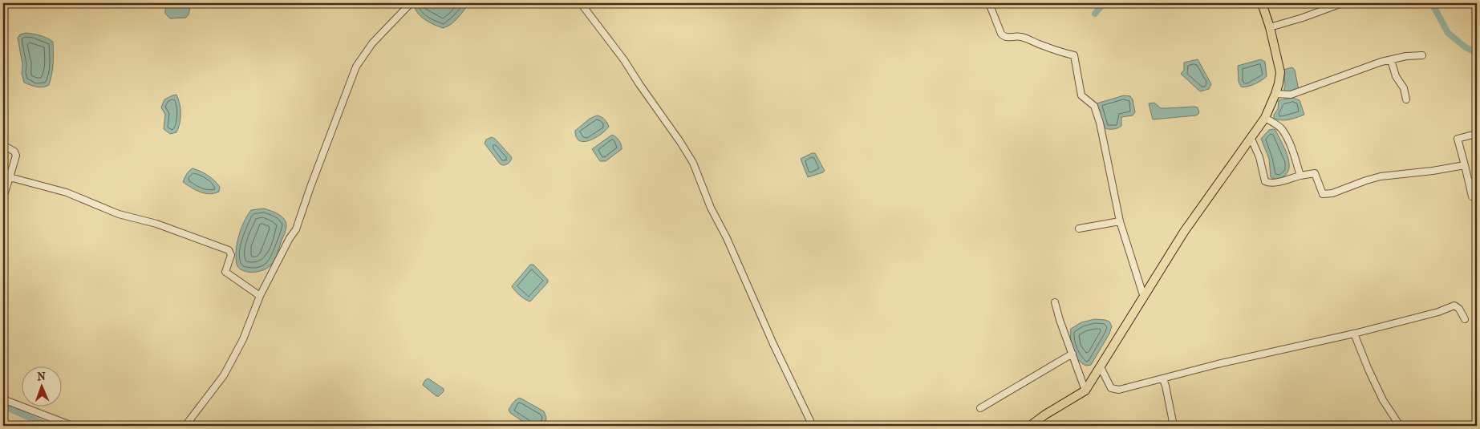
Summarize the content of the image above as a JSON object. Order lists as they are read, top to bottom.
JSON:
{
  "north": "top"
}
